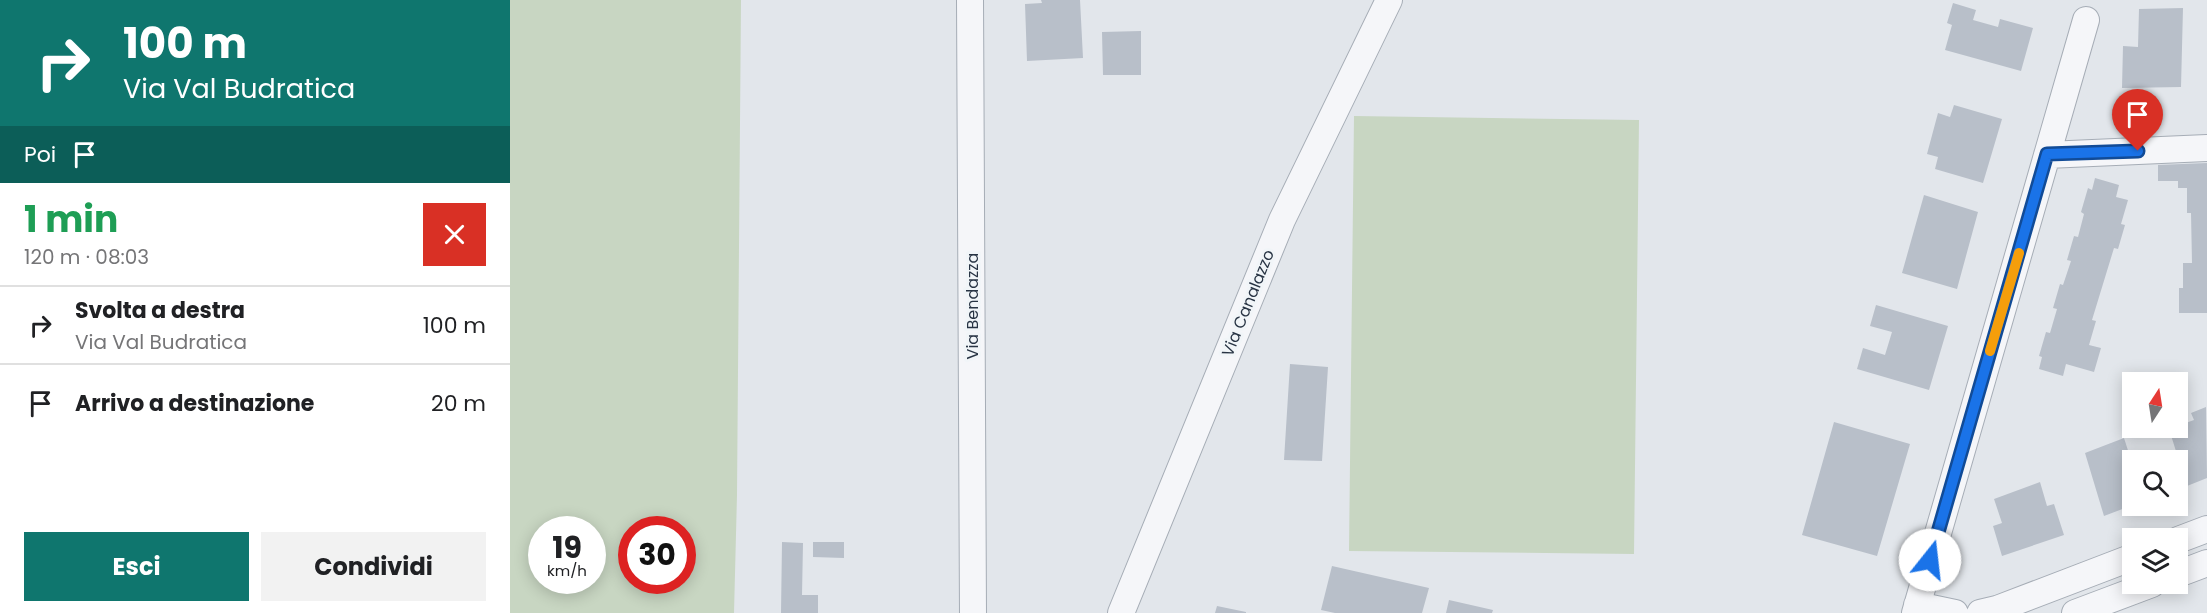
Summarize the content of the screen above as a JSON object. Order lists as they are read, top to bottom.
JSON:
{
  "streets": {
    "street": ["Via Canalazzo", "Via Bendazza"]
  },
  "north": "top",
  "page": {
    "turn": ["100 m", "Via Val Budratica"],
    "then": "Poi",
    "heading": ["1 min", "120 m · 08:03"],
    "list": [
      {
        "name": "Svolta a destra",
        "note": "Via Val Budratica",
        "value": "100 m"
      },
      {
        "name": "Arrivo a destinazione",
        "value": "20 m"
      }
    ],
    "speed": "19 km/h",
    "limit": "30",
    "buttons": ["Esci", "Condividi"]
  }
}
